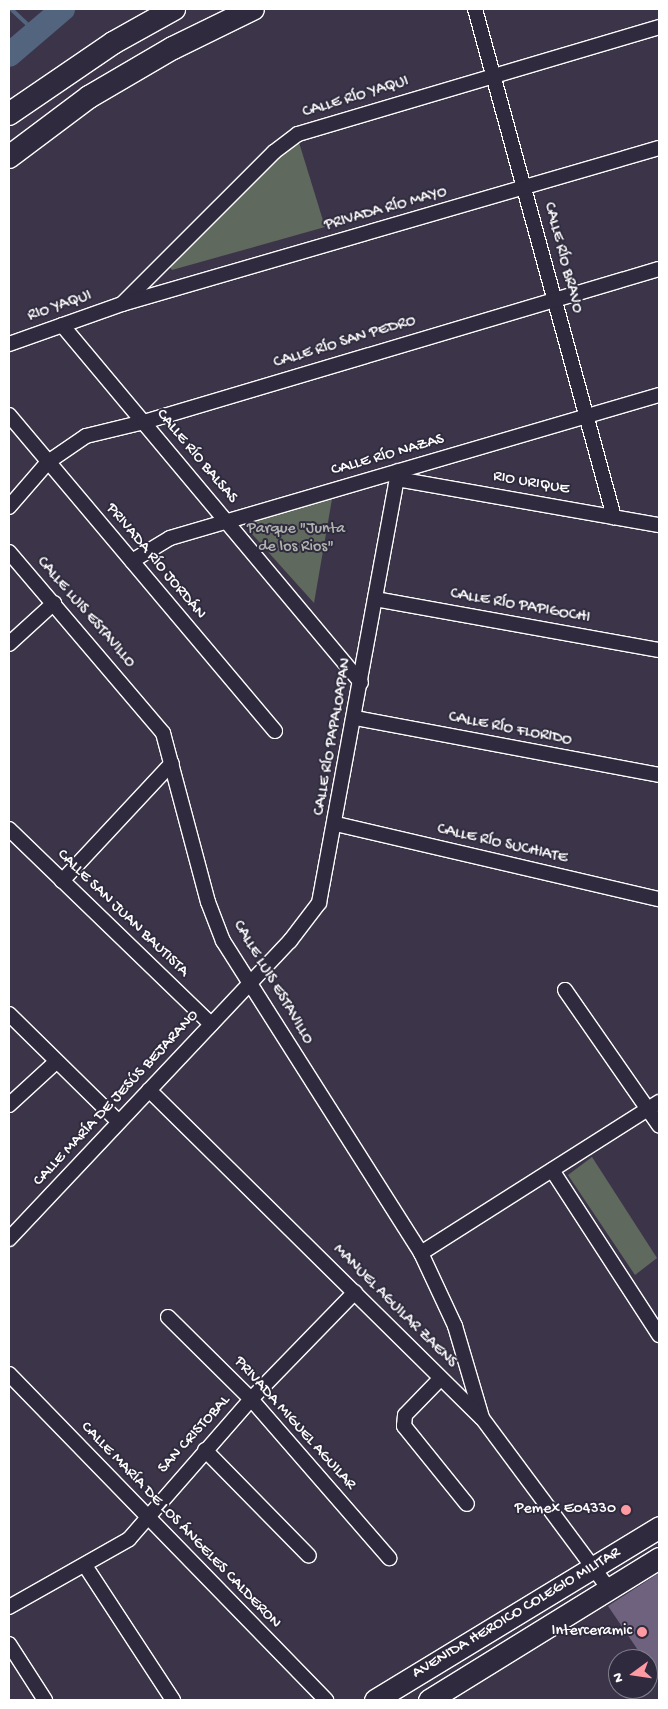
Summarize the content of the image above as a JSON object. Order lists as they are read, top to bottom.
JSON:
{
  "streets": {
    "main road": ["AVENIDA HEROICO COLEGIO MILITAR"],
    "street": [
      "CALLE RÍO YAQUI",
      "PRIVADA RÍO MAYO",
      "CALLE RÍO BRAVO",
      "RIO YAQUI",
      "CALLE RÍO SAN PEDRO",
      "CALLE RÍO NAZAS",
      "CALLE RÍO BALSAS",
      "RIO URIQUE",
      "PRIVADA RÍO JORDÁN",
      "CALLE RÍO PAPIGOCHI",
      "CALLE LUIS ESTAVILLO",
      "CALLE RÍO FLORIDO",
      "CALLE RÍO PAPALOAPAN",
      "CALLE RÍO SUCHIATE",
      "CALLE SAN JUAN BAUTISTA",
      "CALLE MARÍA DE JESÚS BEJARANO",
      "MANUEL AGUILAR ZAENS",
      "PRIVADA MIGUEL AGUILAR",
      "SAN CRISTOBAL",
      "CALLE MARÍA DE LOS ÁNGELES CALDERON"
    ]
  },
  "crossings": [
    ["CALLE RÍO YAQUI", "PRIVADA RÍO MAYO"],
    ["CALLE RÍO YAQUI", "CALLE RÍO BRAVO"],
    ["CALLE RÍO YAQUI", "RIO YAQUI"],
    ["PRIVADA RÍO MAYO", "CALLE RÍO BRAVO"],
    ["PRIVADA RÍO MAYO", "RIO YAQUI"],
    ["CALLE RÍO BRAVO", "CALLE RÍO SAN PEDRO"],
    ["CALLE RÍO BRAVO", "CALLE RÍO NAZAS"],
    ["CALLE RÍO BRAVO", "RIO URIQUE"],
    ["RIO YAQUI", "CALLE RÍO BALSAS"],
    ["CALLE RÍO SAN PEDRO", "CALLE RÍO BALSAS"],
    ["CALLE RÍO SAN PEDRO", "PRIVADA RÍO JORDÁN"],
    ["CALLE RÍO NAZAS", "CALLE RÍO BALSAS"],
    ["CALLE RÍO NAZAS", "RIO URIQUE"],
    ["CALLE RÍO NAZAS", "PRIVADA RÍO JORDÁN"],
    ["CALLE RÍO NAZAS", "CALLE RÍO PAPALOAPAN"],
    ["CALLE RÍO BALSAS", "CALLE RÍO PAPALOAPAN"],
    ["RIO URIQUE", "CALLE RÍO PAPALOAPAN"],
    ["CALLE RÍO PAPIGOCHI", "CALLE RÍO PAPALOAPAN"],
    ["CALLE LUIS ESTAVILLO", "CALLE RÍO PAPALOAPAN"],
    ["CALLE LUIS ESTAVILLO", "CALLE MARÍA DE JESÚS BEJARANO"],
    ["CALLE LUIS ESTAVILLO", "MANUEL AGUILAR ZAENS"],
    ["CALLE RÍO FLORIDO", "CALLE RÍO PAPALOAPAN"],
    ["CALLE RÍO PAPALOAPAN", "CALLE RÍO SUCHIATE"],
    ["CALLE RÍO PAPALOAPAN", "CALLE MARÍA DE JESÚS BEJARANO"],
    ["CALLE SAN JUAN BAUTISTA", "CALLE MARÍA DE JESÚS BEJARANO"],
    ["CALLE MARÍA DE JESÚS BEJARANO", "MANUEL AGUILAR ZAENS"],
    ["MANUEL AGUILAR ZAENS", "SAN CRISTOBAL"],
    ["MANUEL AGUILAR ZAENS", "AVENIDA HEROICO COLEGIO MILITAR"],
    ["PRIVADA MIGUEL AGUILAR", "SAN CRISTOBAL"],
    ["SAN CRISTOBAL", "CALLE MARÍA DE LOS ÁNGELES CALDERON"]
  ],
  "parks": ["Parque \"Junta de los Rios\""],
  "places": ["Pemex E04330", "Interceramic"],
  "north": "left"
}
